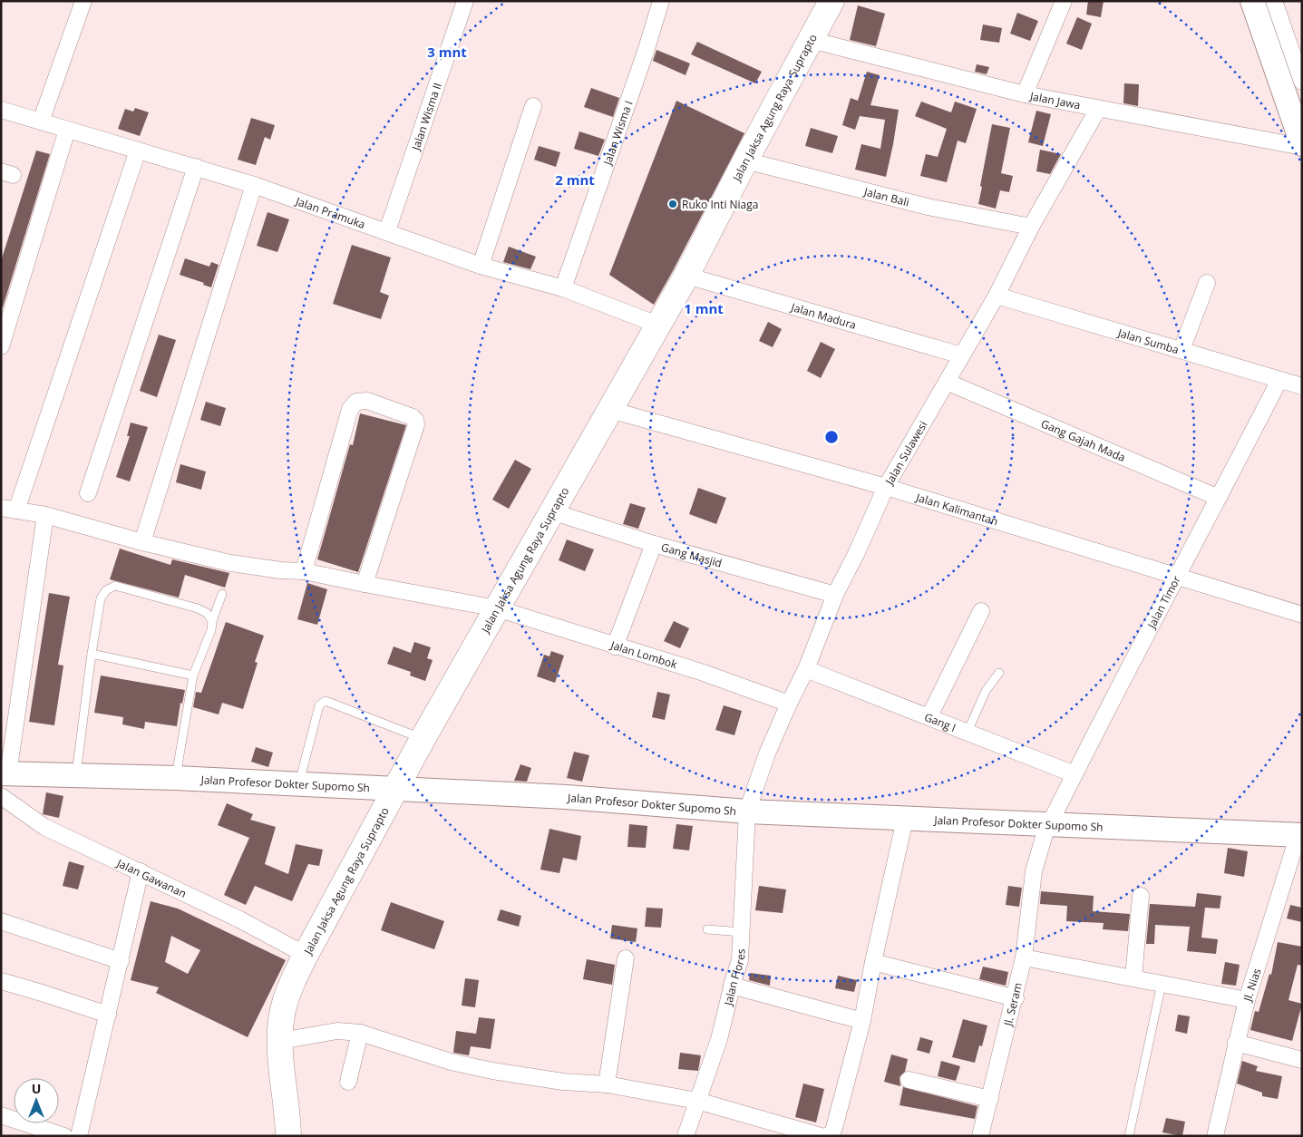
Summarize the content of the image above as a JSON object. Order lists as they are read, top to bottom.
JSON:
{
  "streets": {
    "main road": ["Jalan Jaksa Agung Raya Suprapto"],
    "street": [
      "Jalan Jawa",
      "Jalan Wisma II",
      "Jalan Wisma I",
      "Jalan Bali",
      "Jalan Pramuka",
      "Jalan Madura",
      "Jalan Sumba",
      "Gang Gajah Mada",
      "Jalan Sulawesi",
      "Jalan Kalimantan",
      "Gang Masjid",
      "Jalan Timor",
      "Jalan Lombok",
      "Gang I",
      "Jalan Profesor Dokter Supomo Sh",
      "Jalan Gawanan",
      "Jalan Flores",
      "Jl. Nias",
      "Jl. Seram"
    ]
  },
  "crossings": [
    ["Jalan Jawa", "Jalan Jaksa Agung Raya Suprapto"],
    ["Jalan Jawa", "Jalan Sulawesi"],
    ["Jalan Jaksa Agung Raya Suprapto", "Jalan Bali"],
    ["Jalan Jaksa Agung Raya Suprapto", "Jalan Pramuka"],
    ["Jalan Jaksa Agung Raya Suprapto", "Jalan Madura"],
    ["Jalan Jaksa Agung Raya Suprapto", "Jalan Kalimantan"],
    ["Jalan Jaksa Agung Raya Suprapto", "Gang Masjid"],
    ["Jalan Jaksa Agung Raya Suprapto", "Jalan Lombok"],
    ["Jalan Jaksa Agung Raya Suprapto", "Jalan Profesor Dokter Supomo Sh"],
    ["Jalan Jaksa Agung Raya Suprapto", "Jalan Gawanan"],
    ["Jalan Wisma II", "Jalan Pramuka"],
    ["Jalan Wisma I", "Jalan Pramuka"],
    ["Jalan Bali", "Jalan Sulawesi"],
    ["Jalan Madura", "Jalan Sulawesi"],
    ["Jalan Sumba", "Jalan Sulawesi"],
    ["Jalan Sumba", "Jalan Timor"],
    ["Gang Gajah Mada", "Jalan Sulawesi"],
    ["Gang Gajah Mada", "Jalan Timor"],
    ["Jalan Sulawesi", "Jalan Kalimantan"],
    ["Jalan Sulawesi", "Gang Masjid"],
    ["Jalan Sulawesi", "Jalan Lombok"],
    ["Jalan Sulawesi", "Gang I"],
    ["Jalan Sulawesi", "Jalan Profesor Dokter Supomo Sh"],
    ["Jalan Sulawesi", "Jalan Flores"],
    ["Jalan Kalimantan", "Jalan Timor"],
    ["Jalan Timor", "Gang I"],
    ["Jalan Timor", "Jalan Profesor Dokter Supomo Sh"],
    ["Jalan Timor", "Jl. Seram"],
    ["Jalan Profesor Dokter Supomo Sh", "Jalan Flores"],
    ["Jalan Profesor Dokter Supomo Sh", "Jl. Nias"]
  ],
  "places": ["Ruko Inti Niaga"],
  "north": "top",
  "rings": ["3 mnt", "2 mnt", "1 mnt"]
}
